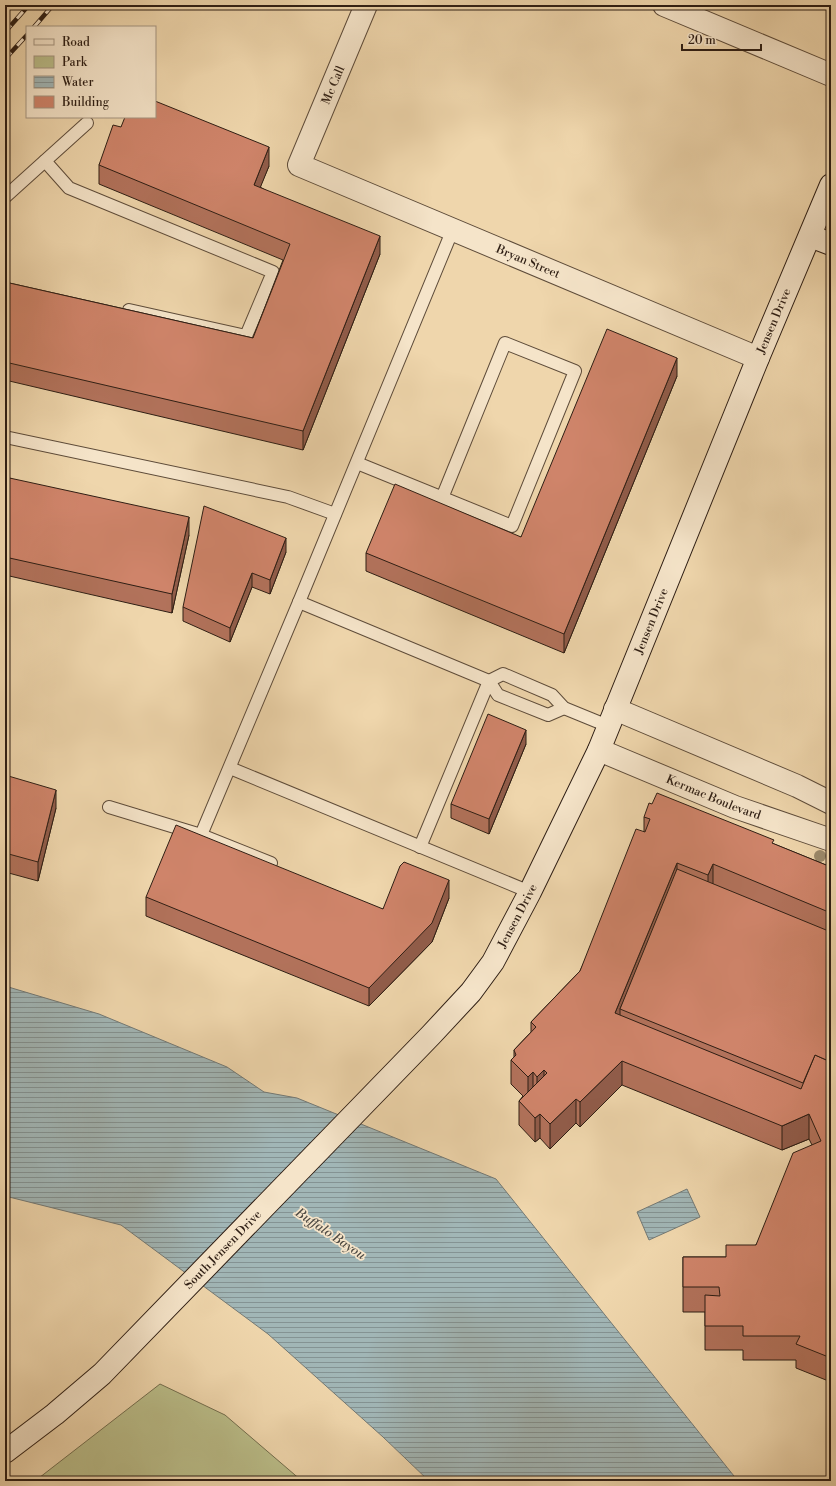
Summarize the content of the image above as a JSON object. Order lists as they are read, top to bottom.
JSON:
{
  "streets": {
    "main road": [
      "Mc Call",
      "Bryan Street",
      "Jensen Drive",
      "Kermac Boulevard",
      "South Jensen Drive"
    ]
  },
  "crossings": [
    ["Mc Call", "Bryan Street"],
    ["Bryan Street", "Jensen Drive"],
    ["Jensen Drive", "Kermac Boulevard"],
    ["Jensen Drive", "South Jensen Drive"]
  ],
  "water": ["Buffalo Bayou"],
  "legend": [
    "Road",
    "Park",
    "Water",
    "Building"
  ],
  "scale_bar": "20 m"
}
